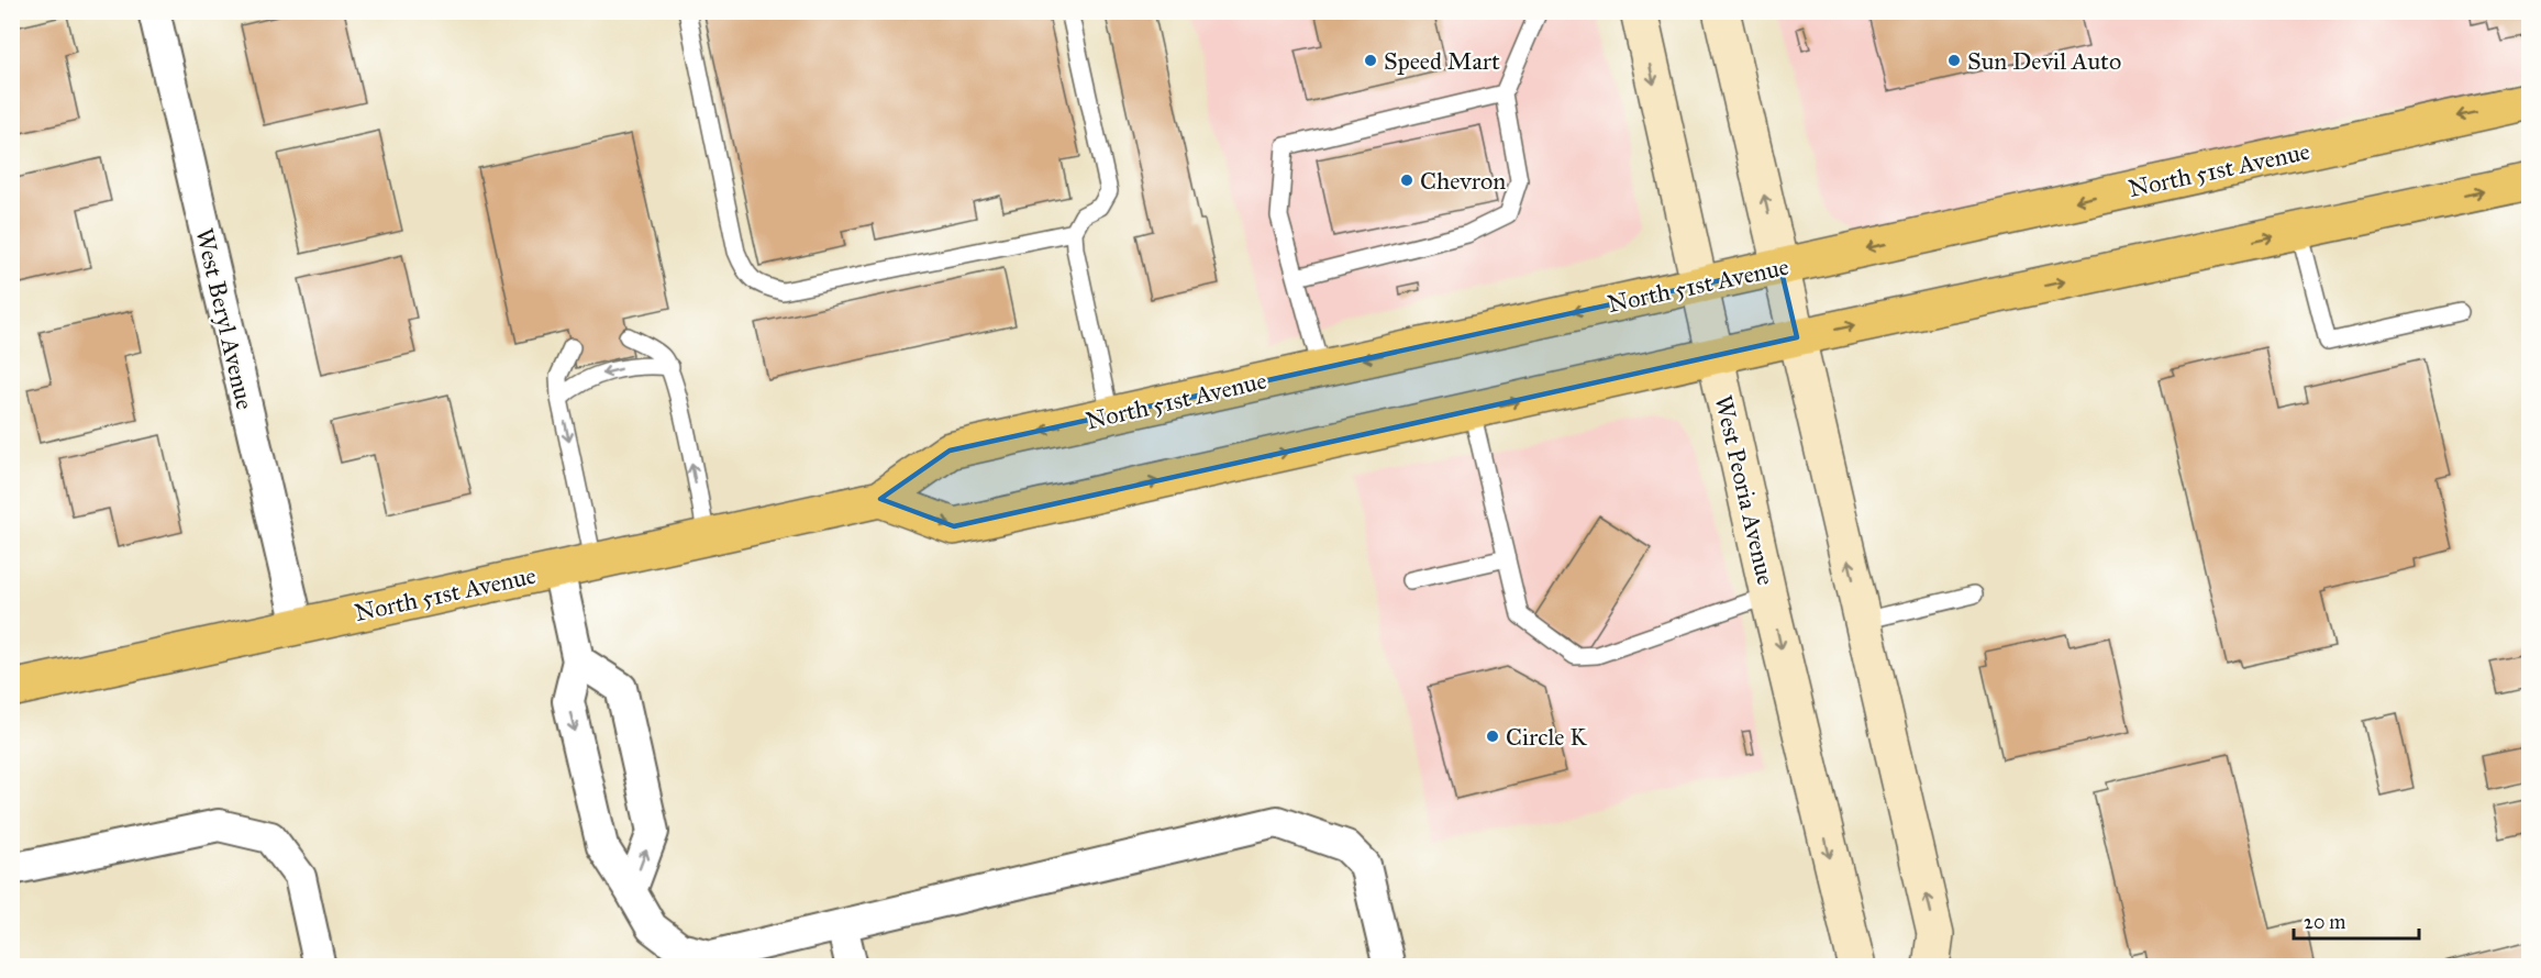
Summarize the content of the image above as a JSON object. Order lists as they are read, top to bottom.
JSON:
{
  "streets": {
    "main road": ["North 51st Avenue", "West Peoria Avenue"],
    "street": ["West Beryl Avenue"]
  },
  "crossings": [
    ["North 51st Avenue", "West Beryl Avenue"],
    ["North 51st Avenue", "West Peoria Avenue"]
  ],
  "places": [
    "Speed Mart",
    "Sun Devil Auto",
    "Chevron",
    "Circle K"
  ],
  "scale_bar": "20 m"
}
